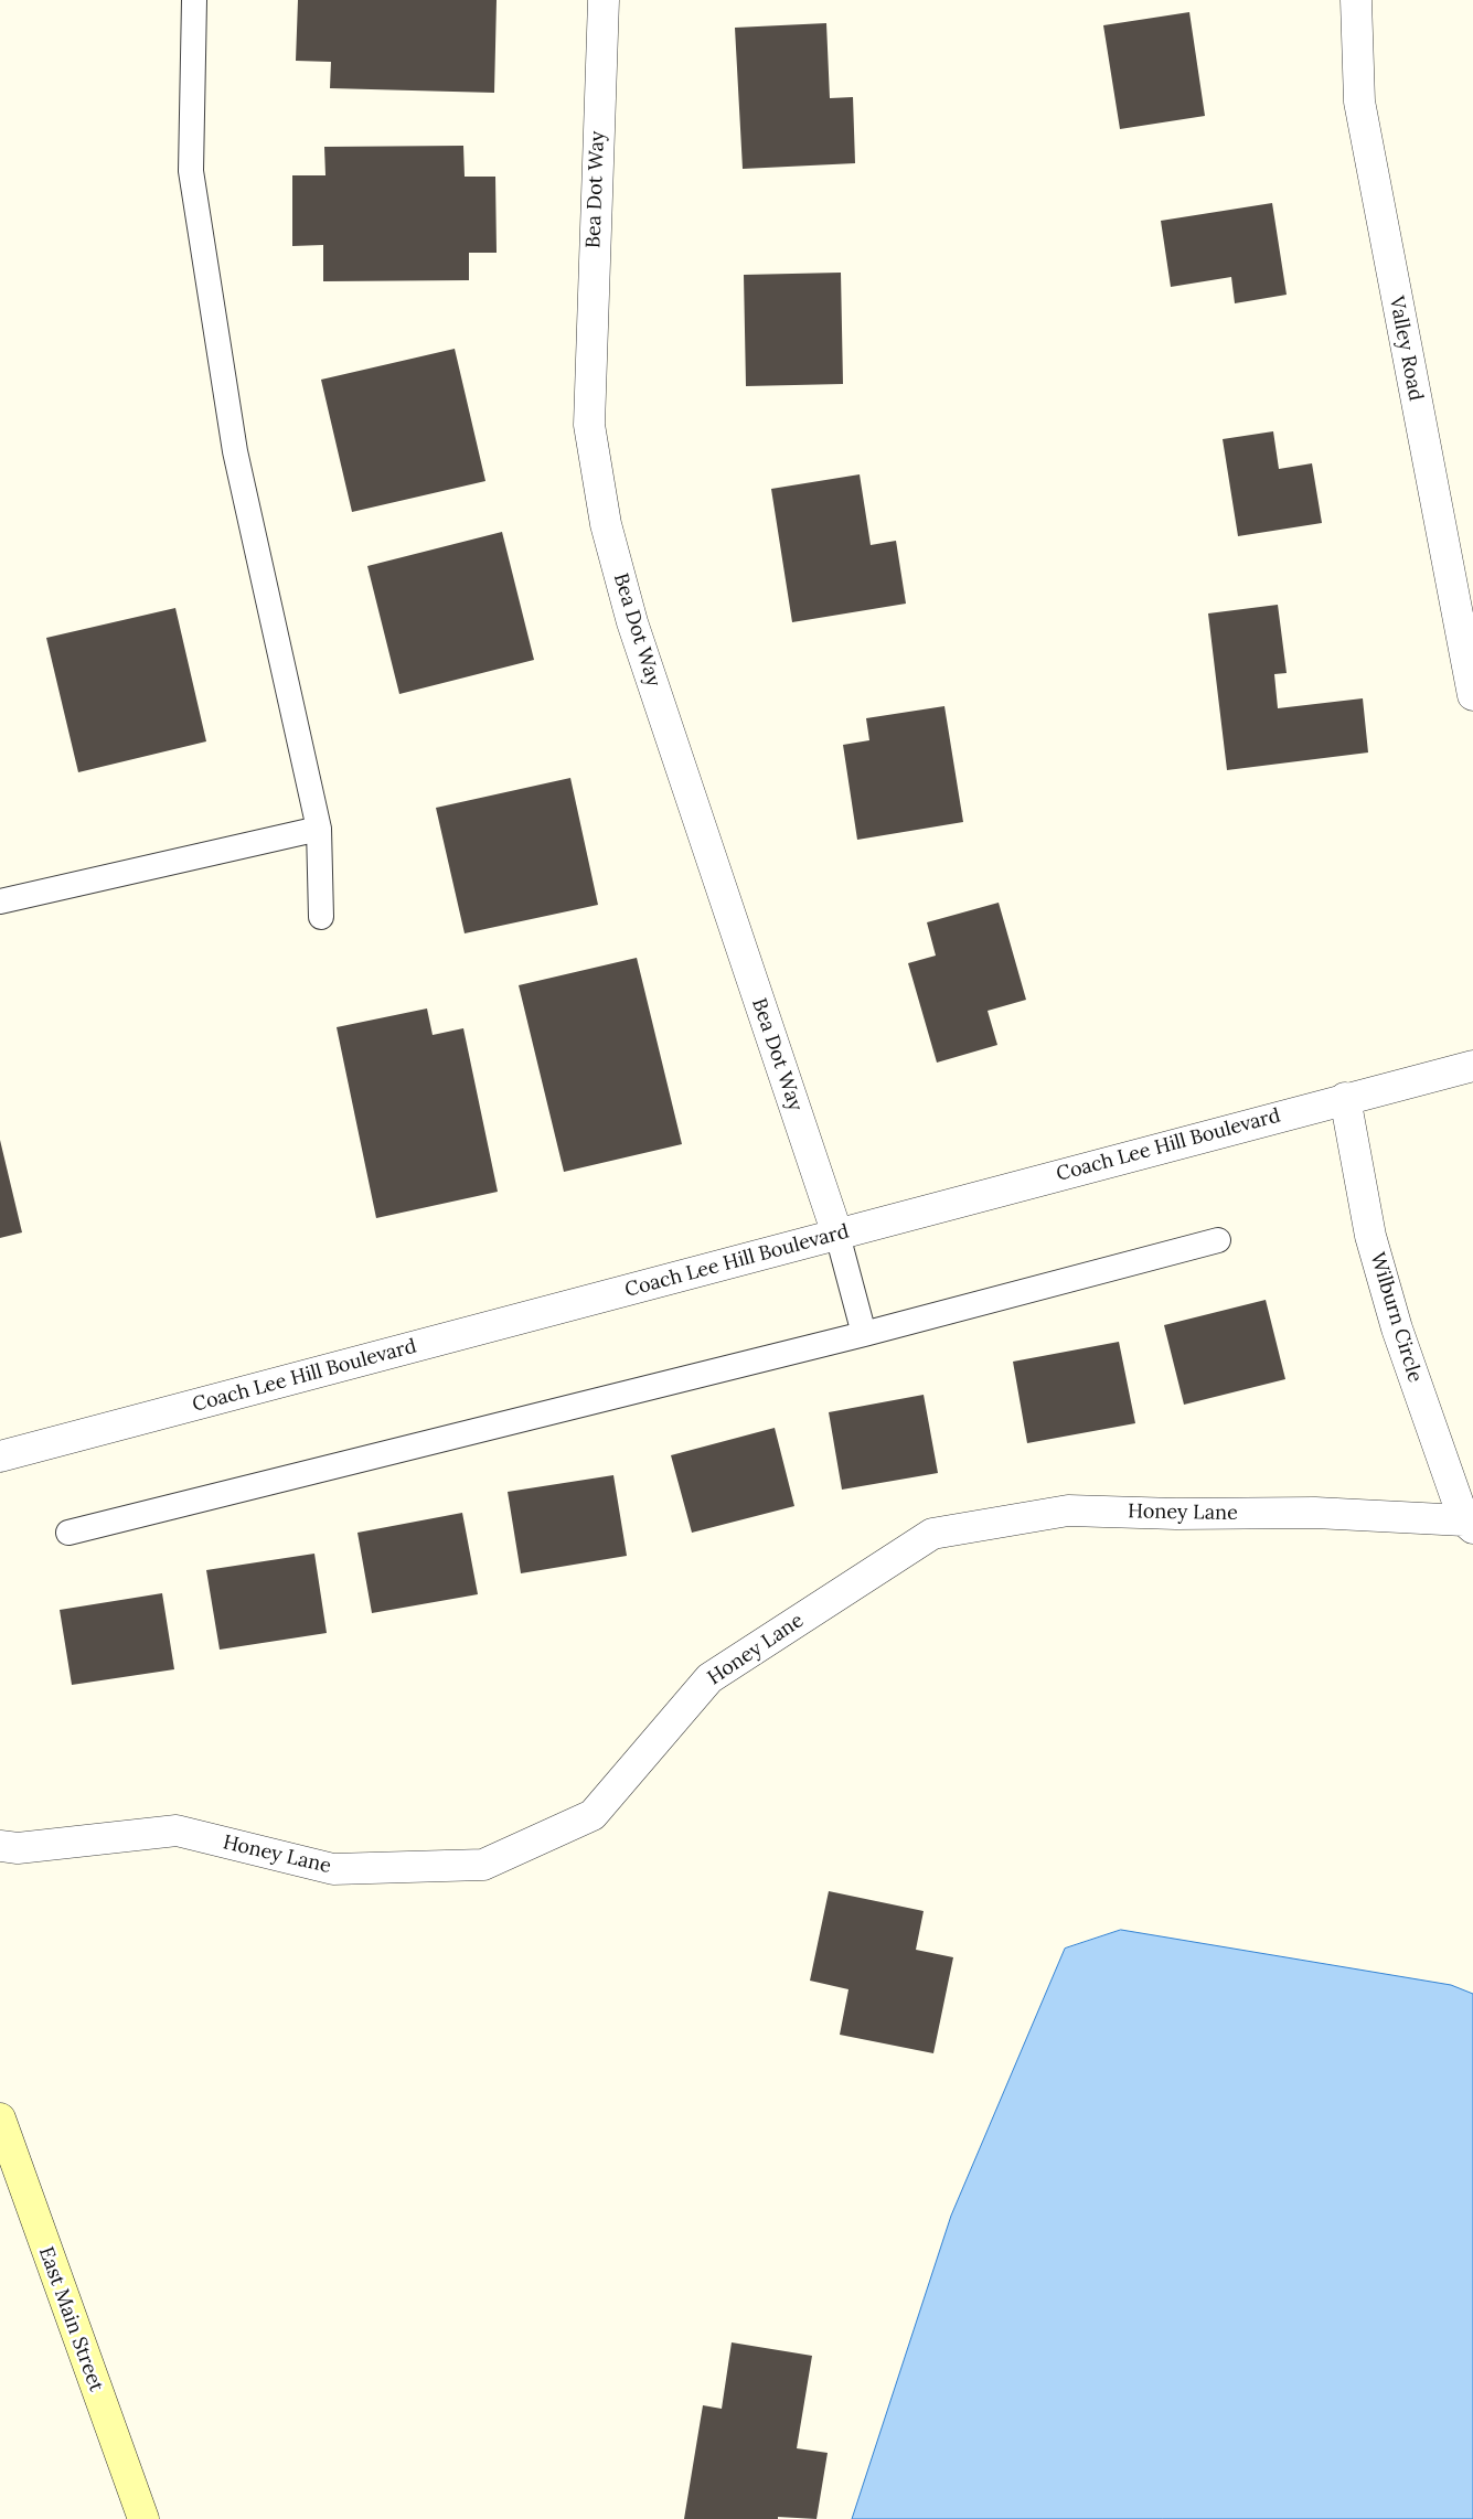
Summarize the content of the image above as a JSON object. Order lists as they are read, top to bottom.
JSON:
{
  "streets": {
    "main road": ["East Main Street"],
    "street": [
      "Bea Dot Way",
      "Valley Road",
      "Coach Lee Hill Boulevard",
      "Wilburn Circle",
      "Honey Lane"
    ]
  },
  "crossings": [
    ["Bea Dot Way", "Coach Lee Hill Boulevard"],
    ["Coach Lee Hill Boulevard", "Wilburn Circle"],
    ["Wilburn Circle", "Honey Lane"]
  ]
}
